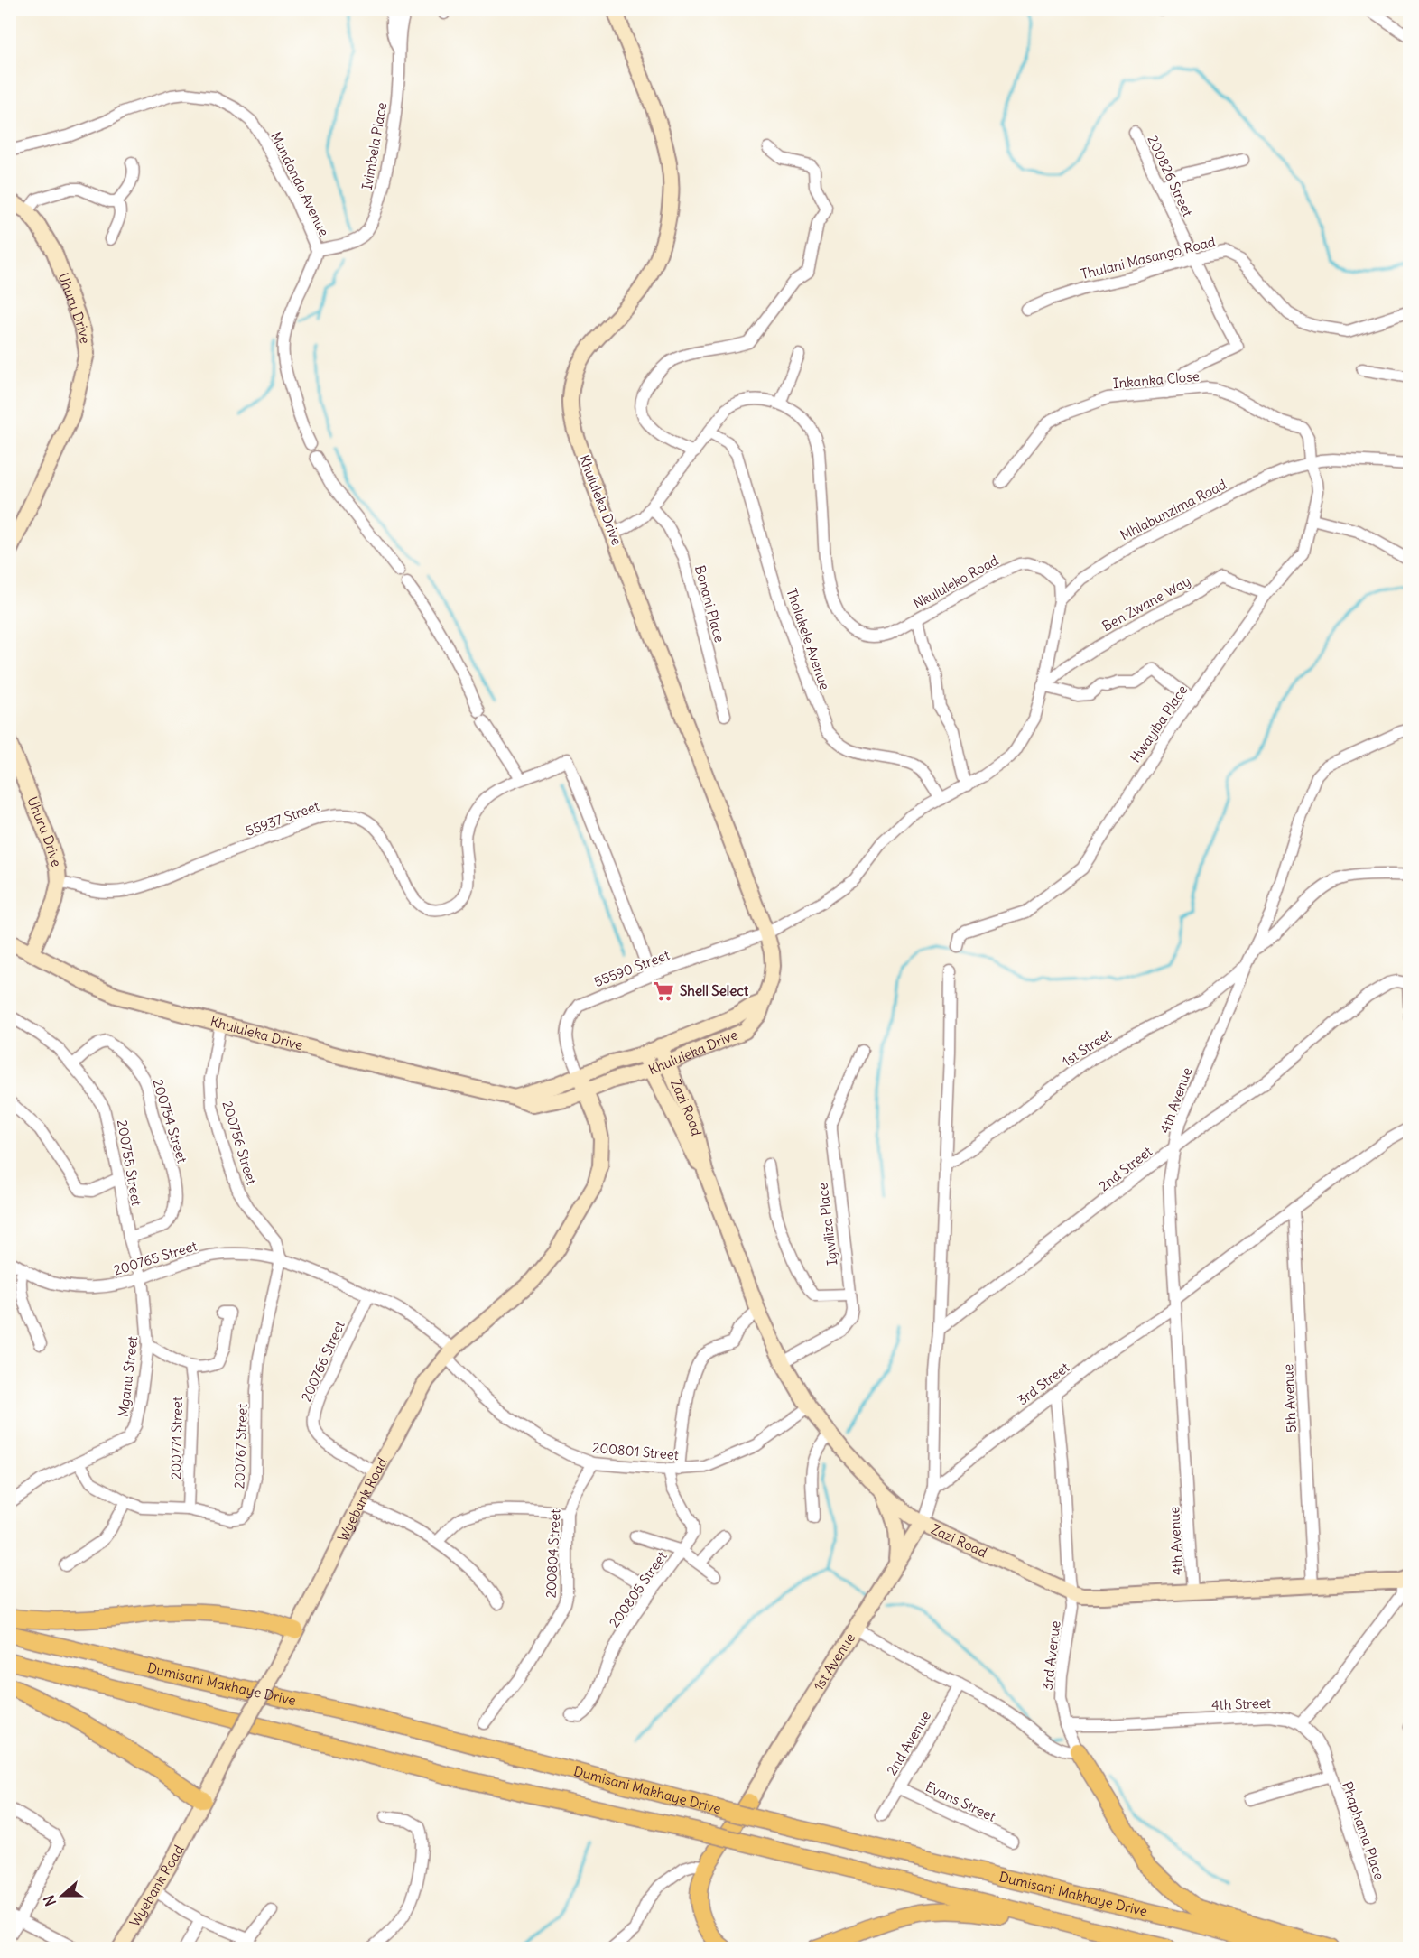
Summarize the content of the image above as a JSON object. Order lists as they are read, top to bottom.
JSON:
{
  "streets": {
    "main road": ["Dumisani Makhaye Drive"],
    "street": [
      "Ivimbela Place",
      "200826 Street",
      "Mandondo Avenue",
      "Thulani Masango Road",
      "Uhuru Drive",
      "Inkanka Close",
      "Khululeka Drive",
      "Mhlabunzima Road",
      "Nkululeko Road",
      "Bonani Place",
      "Ben Zwane Way",
      "Tholakele Avenue",
      "Hwayiba Place",
      "55937 Street",
      "55590 Street",
      "1st Street",
      "4th Avenue",
      "Zazi Road",
      "200754 Street",
      "200756 Street",
      "200755 Street",
      "2nd Street",
      "Igwiliza Place",
      "200765 Street",
      "200766 Street",
      "Mganu Street",
      "3rd Street",
      "5th Avenue",
      "200771 Street",
      "200767 Street",
      "200801 Street",
      "Wyebank Road",
      "200804 Street",
      "200805 Street",
      "3rd Avenue",
      "1st Avenue",
      "4th Street",
      "2nd Avenue",
      "Evans Street",
      "Phaphama Place"
    ]
  },
  "crossings": [
    ["Ivimbela Place", "Mandondo Avenue"],
    ["200826 Street", "Thulani Masango Road"],
    ["200826 Street", "Inkanka Close"],
    ["Uhuru Drive", "Khululeka Drive"],
    ["Uhuru Drive", "55937 Street"],
    ["Inkanka Close", "Mhlabunzima Road"],
    ["Inkanka Close", "Hwayiba Place"],
    ["Khululeka Drive", "Nkululeko Road"],
    ["Khululeka Drive", "55590 Street"],
    ["Khululeka Drive", "Zazi Road"],
    ["Khululeka Drive", "200756 Street"],
    ["Khululeka Drive", "Wyebank Road"],
    ["Mhlabunzima Road", "Nkululeko Road"],
    ["Mhlabunzima Road", "Hwayiba Place"],
    ["Nkululeko Road", "Bonani Place"],
    ["Nkululeko Road", "Ben Zwane Way"],
    ["Nkululeko Road", "Tholakele Avenue"],
    ["Nkululeko Road", "55590 Street"],
    ["Ben Zwane Way", "Hwayiba Place"],
    ["55937 Street", "55590 Street"],
    ["55590 Street", "Wyebank Road"],
    ["1st Street", "4th Avenue"],
    ["4th Avenue", "Zazi Road"],
    ["4th Avenue", "2nd Street"],
    ["4th Avenue", "3rd Street"],
    ["Zazi Road", "Igwiliza Place"],
    ["Zazi Road", "5th Avenue"],
    ["Zazi Road", "200801 Street"],
    ["Zazi Road", "3rd Avenue"],
    ["Zazi Road", "1st Avenue"],
    ["200754 Street", "200755 Street"],
    ["200756 Street", "200765 Street"],
    ["200756 Street", "200767 Street"],
    ["200755 Street", "200765 Street"],
    ["200755 Street", "Mganu Street"],
    ["200765 Street", "200766 Street"],
    ["200765 Street", "Mganu Street"],
    ["200765 Street", "200767 Street"],
    ["200765 Street", "200801 Street"],
    ["200765 Street", "Wyebank Road"],
    ["200766 Street", "Wyebank Road"],
    ["Mganu Street", "200767 Street"],
    ["3rd Street", "5th Avenue"],
    ["3rd Street", "3rd Avenue"],
    ["200771 Street", "200767 Street"],
    ["200801 Street", "Wyebank Road"],
    ["200801 Street", "200804 Street"],
    ["200801 Street", "200805 Street"],
    ["3rd Avenue", "4th Street"],
    ["1st Avenue", "Dumisani Makhaye Drive"],
    ["4th Street", "Phaphama Place"],
    ["2nd Avenue", "Evans Street"]
  ],
  "places": {
    "supermarket": ["Shell Select"]
  },
  "north": "left"
}
